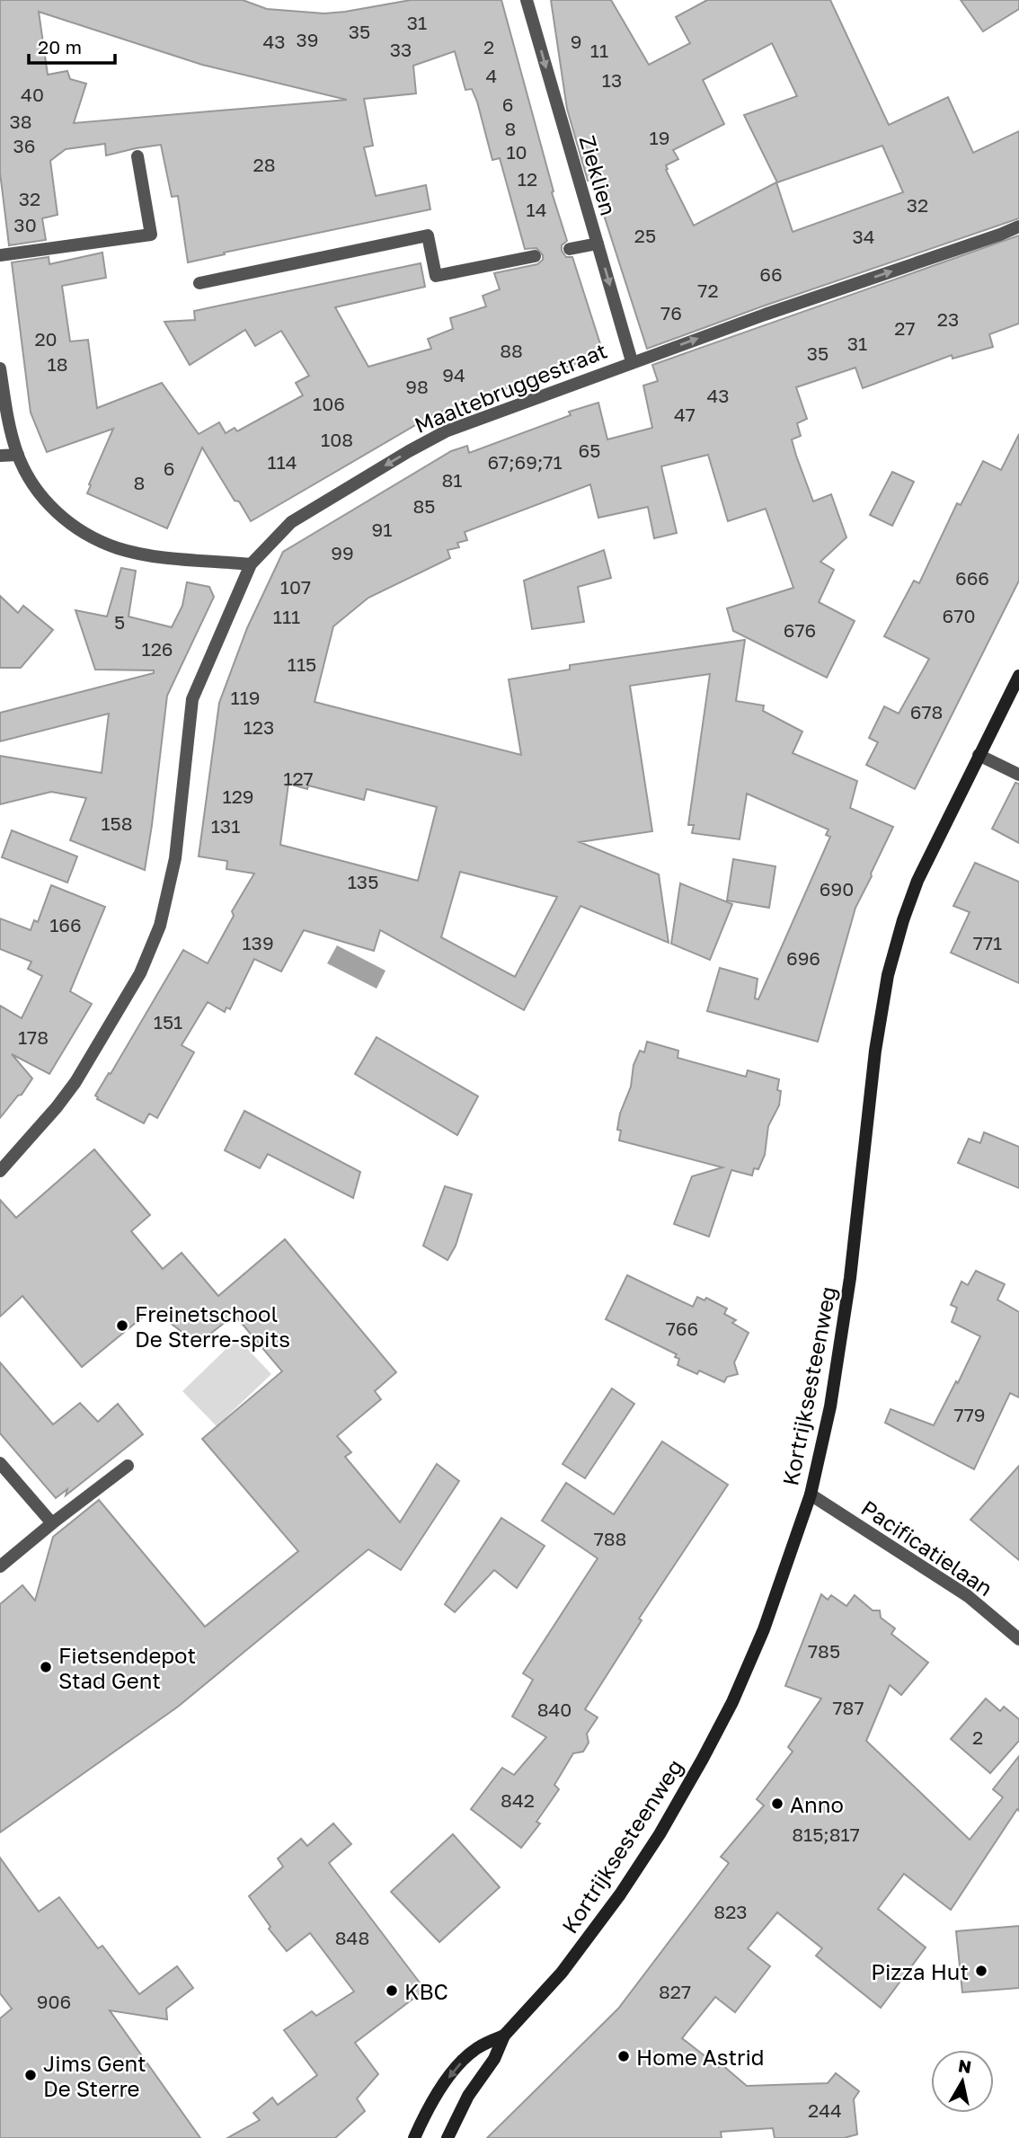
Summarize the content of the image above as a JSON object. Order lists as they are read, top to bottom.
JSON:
{
  "streets": {
    "main road": ["Kortrijksesteenweg"],
    "street": ["Zieklien", "Maaltebruggestraat", "Pacificatielaan"]
  },
  "crossings": [
    ["Zieklien", "Maaltebruggestraat"],
    ["Kortrijksesteenweg", "Pacificatielaan"]
  ],
  "one_way": ["Zieklien"],
  "places": [
    "Freinetschool De Sterre-spits",
    "Fietsendepot Stad Gent",
    "Anno",
    "Pizza Hut",
    "KBC",
    "Home Astrid",
    "Jims Gent De Sterre"
  ],
  "house_numbers": [
    "31",
    "35",
    "39",
    "43",
    "9",
    "2",
    "33",
    "11",
    "4",
    "13",
    "40",
    "6",
    "38",
    "8",
    "19",
    "36",
    "10",
    "28",
    "12",
    "32",
    "32",
    "14",
    "30",
    "25",
    "34",
    "66",
    "72",
    "76",
    "23",
    "27",
    "20",
    "31",
    "88",
    "35",
    "18",
    "94",
    "98",
    "43",
    "106",
    "47",
    "108",
    "65",
    "114",
    "67;69;71",
    "6",
    "81",
    "8",
    "85",
    "91",
    "99",
    "666",
    "107",
    "670",
    "111",
    "5",
    "676",
    "126",
    "115",
    "119",
    "678",
    "123",
    "127",
    "129",
    "158",
    "131",
    "135",
    "690",
    "166",
    "139",
    "771",
    "696",
    "151",
    "178",
    "766",
    "779",
    "788",
    "785",
    "787",
    "840",
    "2",
    "842",
    "815;817",
    "823",
    "848",
    "827",
    "906",
    "244"
  ],
  "scale_bar": "20 m",
  "north": "top"
}
